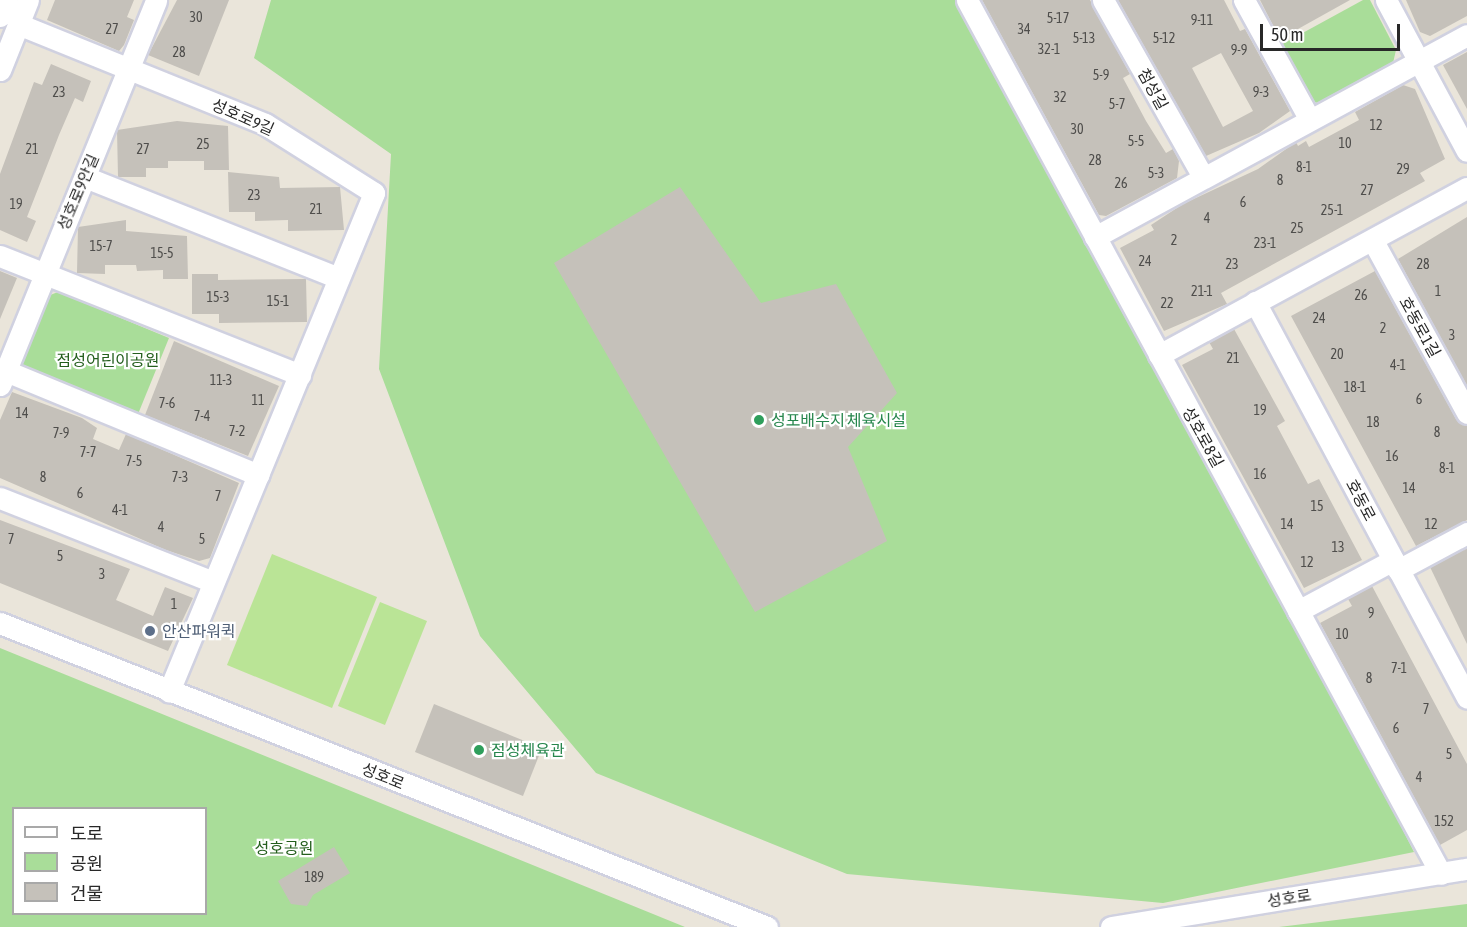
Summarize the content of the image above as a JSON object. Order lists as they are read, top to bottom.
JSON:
{
  "streets": {
    "street": [
      "첨성길",
      "성호로9길",
      "성호로9안길",
      "호동로1길",
      "성호로8길",
      "호동로",
      "성호로"
    ]
  },
  "crossings": [
    ["성호로9길", "성호로9안길"],
    ["성호로9길", "성호로"],
    ["성호로8길", "성호로"]
  ],
  "parks": ["점성어린이공원", "성호공원"],
  "places": ["성포배수지 체육시설", "안산파워퀵", "점성체육관"],
  "house_numbers": [
    "30",
    "5-17",
    "9-11",
    "27",
    "34",
    "5-13",
    "5-12",
    "32-1",
    "9-9",
    "28",
    "5-9",
    "23",
    "9-3",
    "32",
    "5-7",
    "12",
    "30",
    "5-5",
    "10",
    "25",
    "21",
    "27",
    "28",
    "8-1",
    "29",
    "5-3",
    "8",
    "26",
    "27",
    "23",
    "6",
    "19",
    "21",
    "25-1",
    "4",
    "25",
    "2",
    "23-1",
    "15-7",
    "15-5",
    "24",
    "23",
    "28",
    "21-1",
    "1",
    "26",
    "15-3",
    "15-1",
    "22",
    "24",
    "2",
    "3",
    "20",
    "21",
    "4-1",
    "11-3",
    "18-1",
    "6",
    "11",
    "7-6",
    "19",
    "14",
    "7-4",
    "18",
    "7-2",
    "8",
    "7-9",
    "7-7",
    "16",
    "7-5",
    "8-1",
    "16",
    "8",
    "7-3",
    "14",
    "6",
    "7",
    "15",
    "4-1",
    "14",
    "12",
    "4",
    "7",
    "5",
    "13",
    "5",
    "12",
    "3",
    "1",
    "9",
    "10",
    "7-1",
    "8",
    "7",
    "6",
    "5",
    "4",
    "152",
    "189"
  ],
  "legend": ["도로", "공원", "건물"],
  "scale_bar": "50 m"
}
